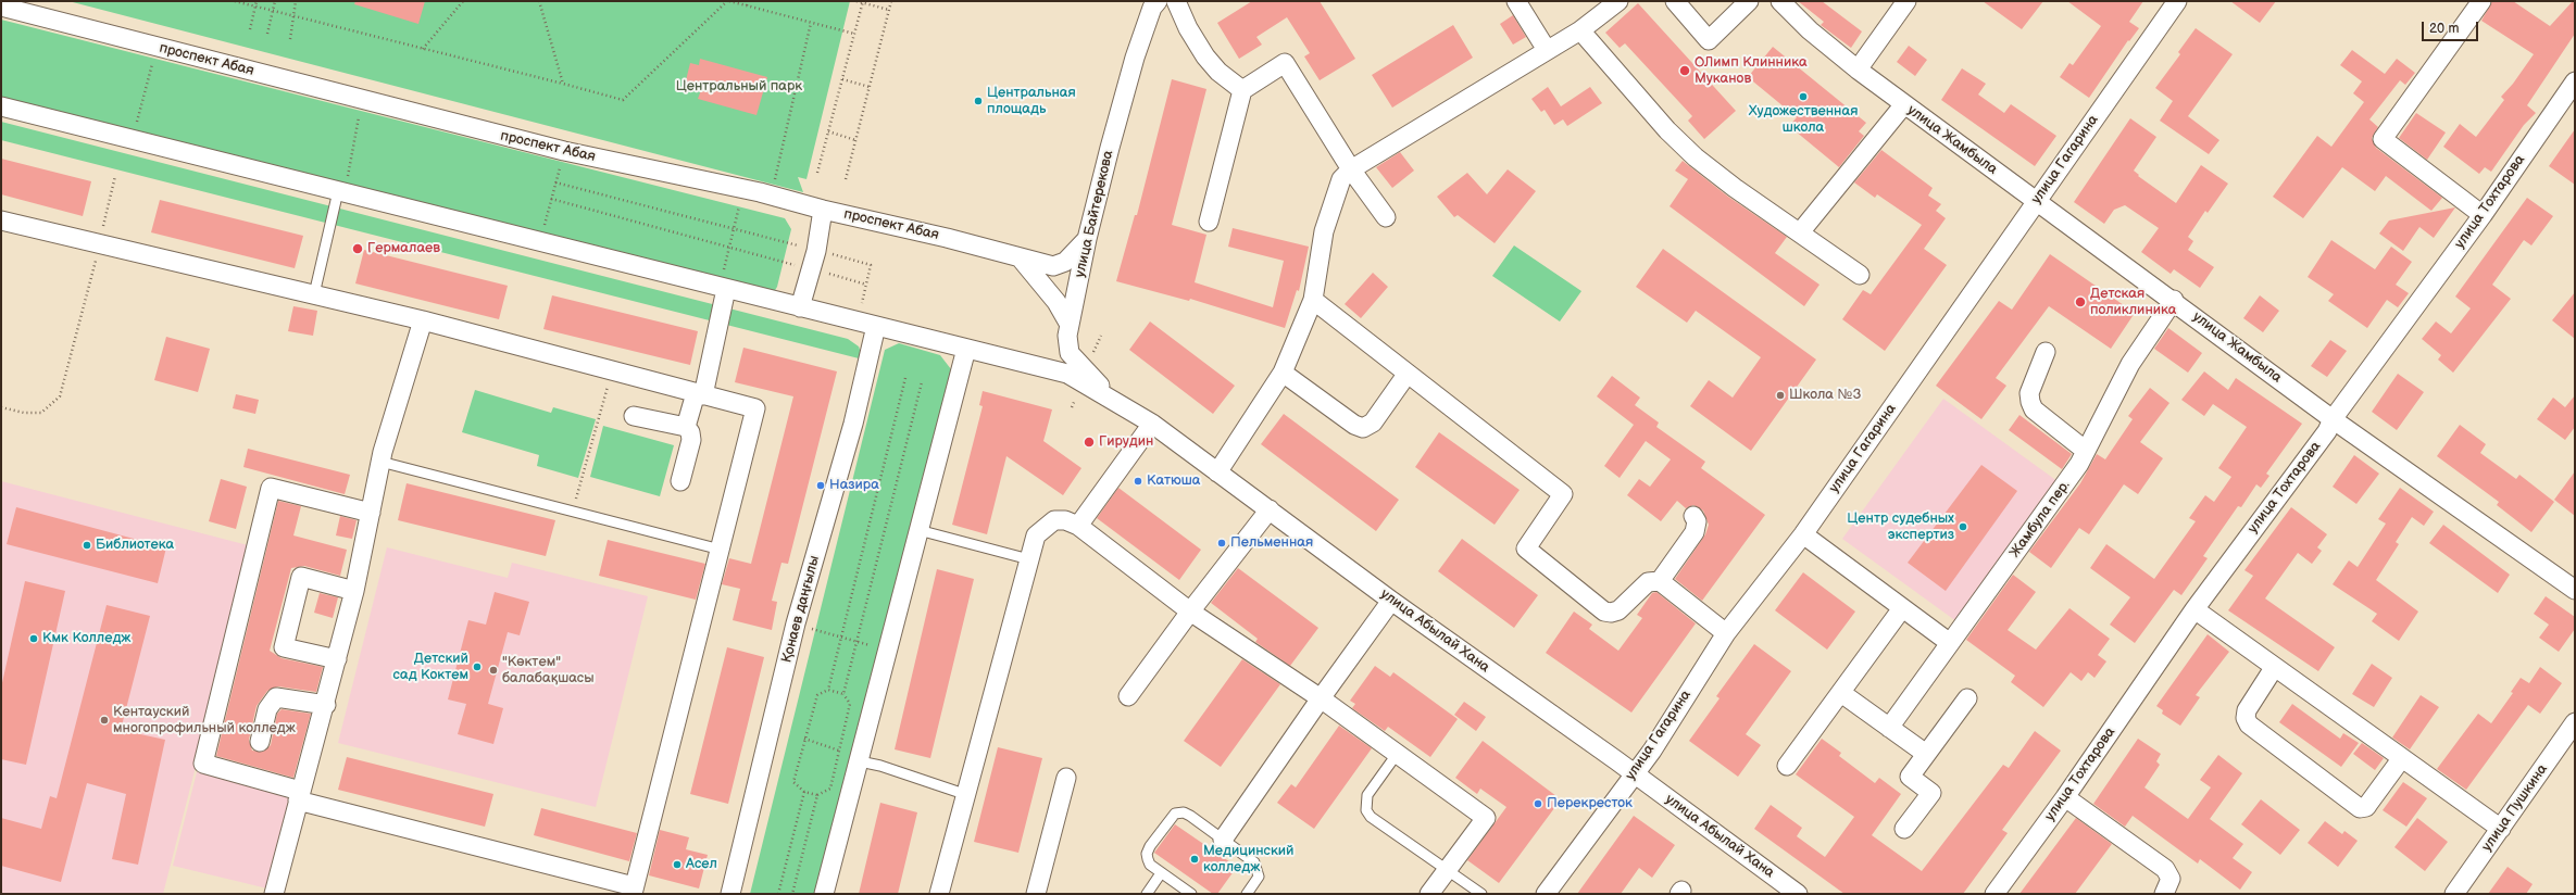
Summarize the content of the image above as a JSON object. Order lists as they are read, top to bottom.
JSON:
{
  "streets": {
    "street": [
      "проспект Абая",
      "улица Жамбыла",
      "улица Гагарина",
      "улица Тохтарова",
      "улица Байтерекова",
      "Жамбула пер.",
      "Қонаев даңғылы",
      "улица Абылай Хана",
      "улица Пушкина"
    ]
  },
  "crossings": [
    ["проспект Абая", "улица Байтерекова"],
    ["улица Жамбыла", "улица Гагарина"],
    ["улица Жамбыла", "улица Тохтарова"],
    ["улица Жамбыла", "Жамбула пер."],
    ["улица Гагарина", "улица Абылай Хана"],
    ["улица Байтерекова", "улица Абылай Хана"]
  ],
  "parks": ["Центральный парк"],
  "places": [
    "ОЛимп Клинника Муканов",
    "Художественная школа",
    "Центральная площадь",
    "Гермалаев",
    "Детская поликлиника",
    "Школа №3",
    "Гирудин",
    "Катюша",
    "Назира",
    "Центр судебных экспертиз",
    "Пельменная",
    "Библиотека",
    "Кмк Колледж",
    "Детский сад Коктем",
    "\"Көктем\" балабақшасы",
    "Кентауский многопрофильный колледж",
    "Перекресток",
    "Медицинский колледж",
    "Асел"
  ],
  "scale_bar": "20 m"
}
